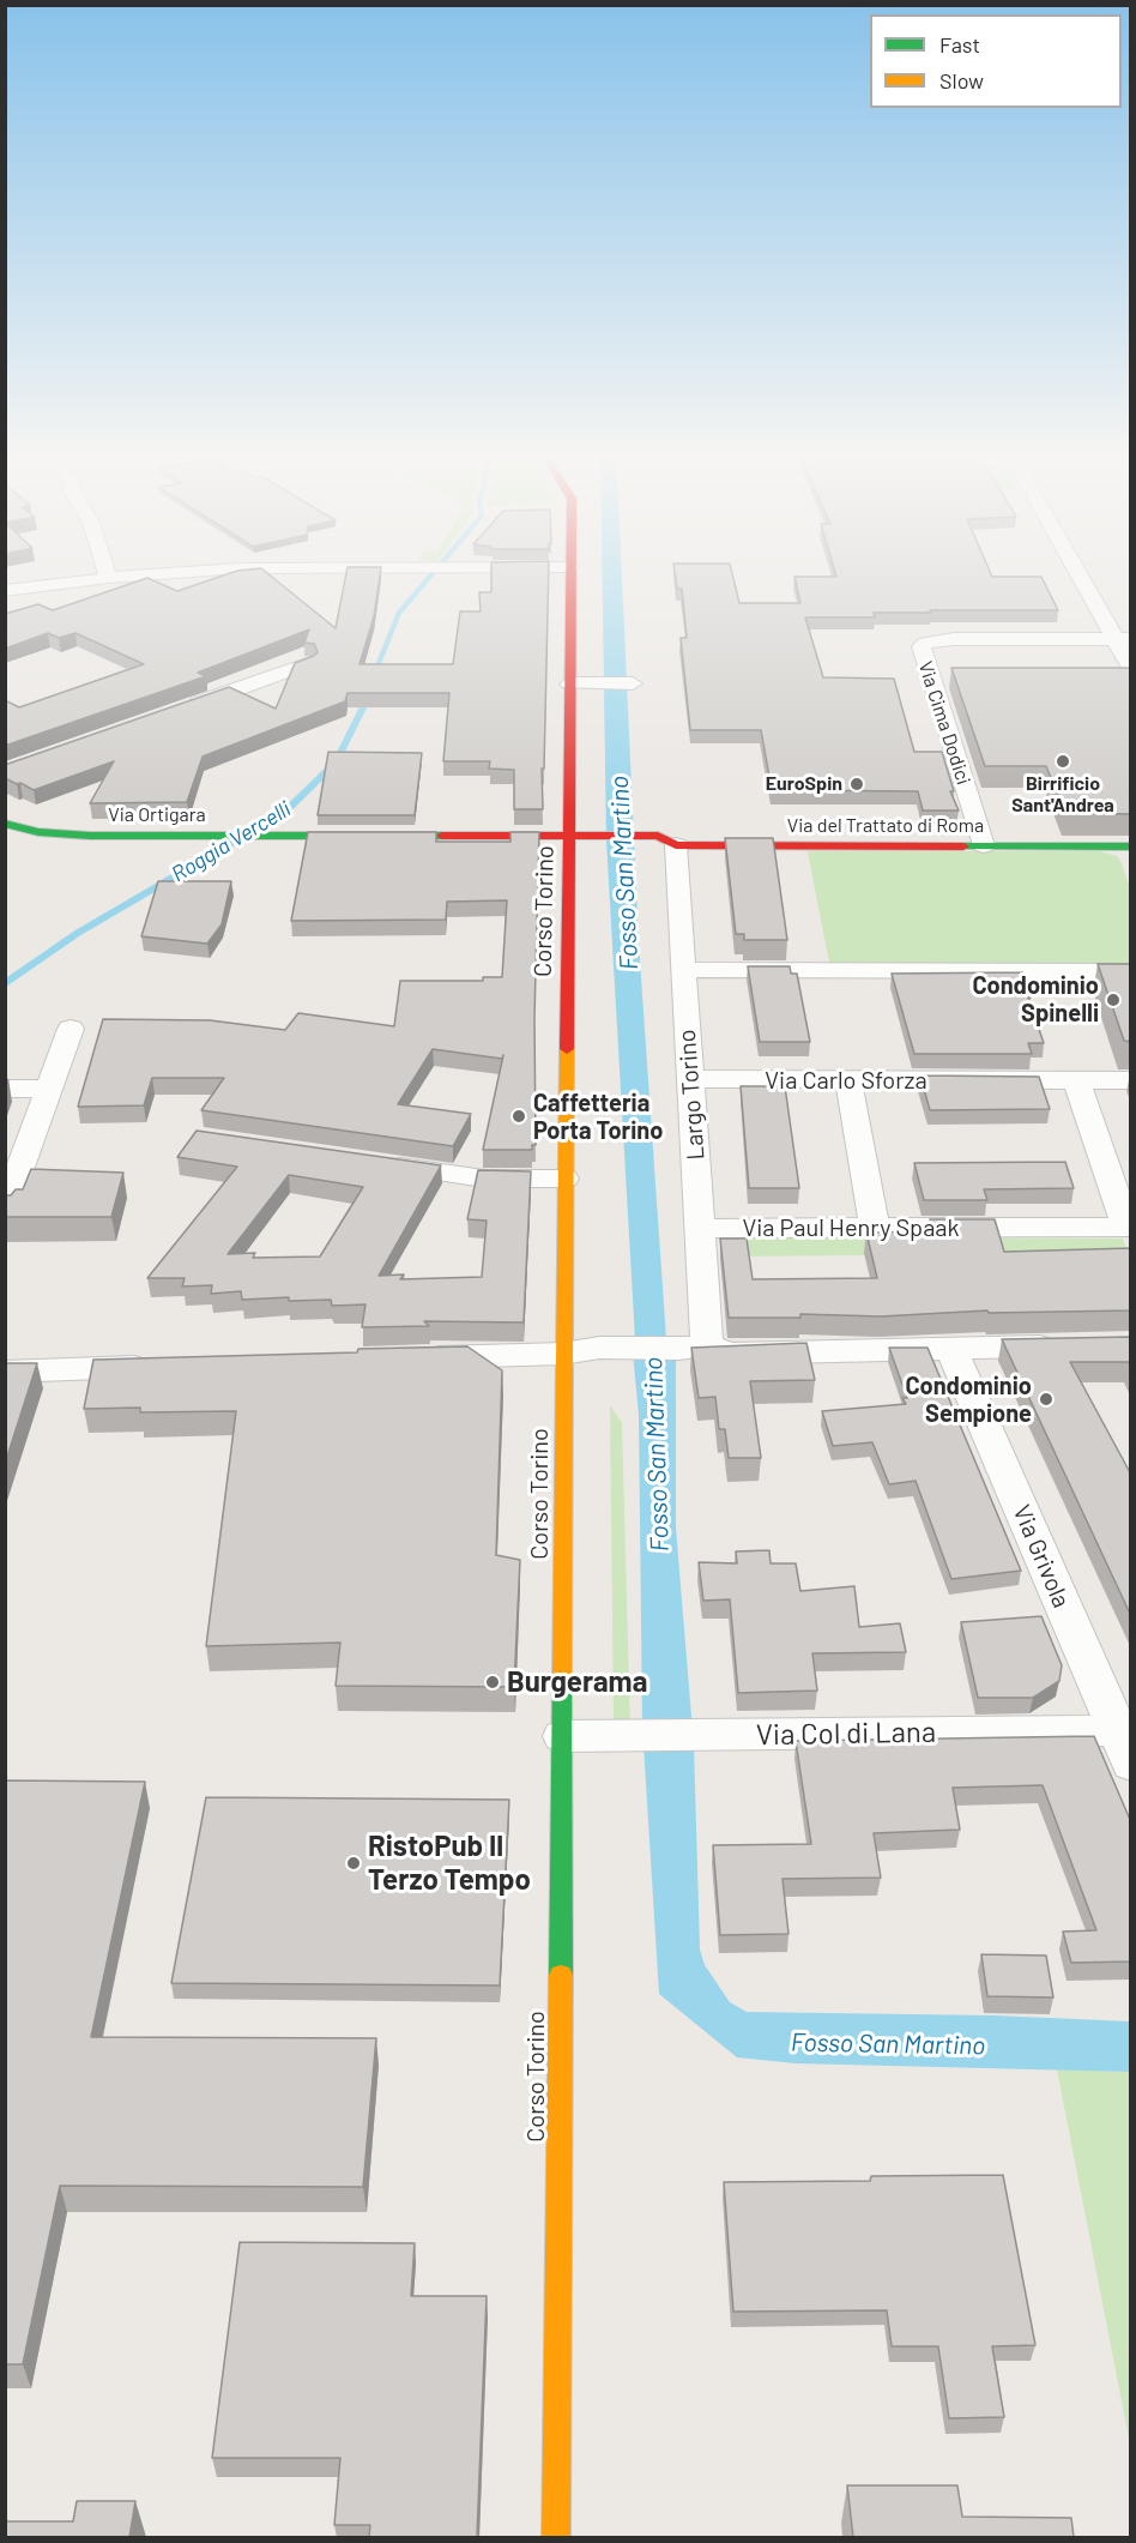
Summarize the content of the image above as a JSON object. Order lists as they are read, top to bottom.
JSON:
{
  "streets": {
    "main road": ["Via Ortigara", "Via del Trattato di Roma", "Corso Torino"],
    "street": [
      "Via Cima Dodici",
      "Via Carlo Sforza",
      "Largo Torino",
      "Via Paul Henry Spaak",
      "Via Grivola",
      "Via Col di Lana"
    ]
  },
  "crossings": [
    ["Via Cima Dodici", "Via del Trattato di Roma"],
    ["Via Ortigara", "Via del Trattato di Roma"],
    ["Via Ortigara", "Corso Torino"],
    ["Via del Trattato di Roma", "Largo Torino"],
    ["Corso Torino", "Via Col di Lana"],
    ["Via Carlo Sforza", "Largo Torino"],
    ["Largo Torino", "Via Paul Henry Spaak"],
    ["Via Grivola", "Via Col di Lana"]
  ],
  "water": ["Roggia Vercelli", "Fosso San Martino"],
  "places": [
    "Birrificio Sant'Andrea",
    "EuroSpin",
    "Condominio Spinelli",
    "Caffetteria Porta Torino",
    "Condominio Sempione",
    "Burgerama",
    "RistoPub Il Terzo Tempo"
  ],
  "legend": ["Fast", "Slow"]
}
